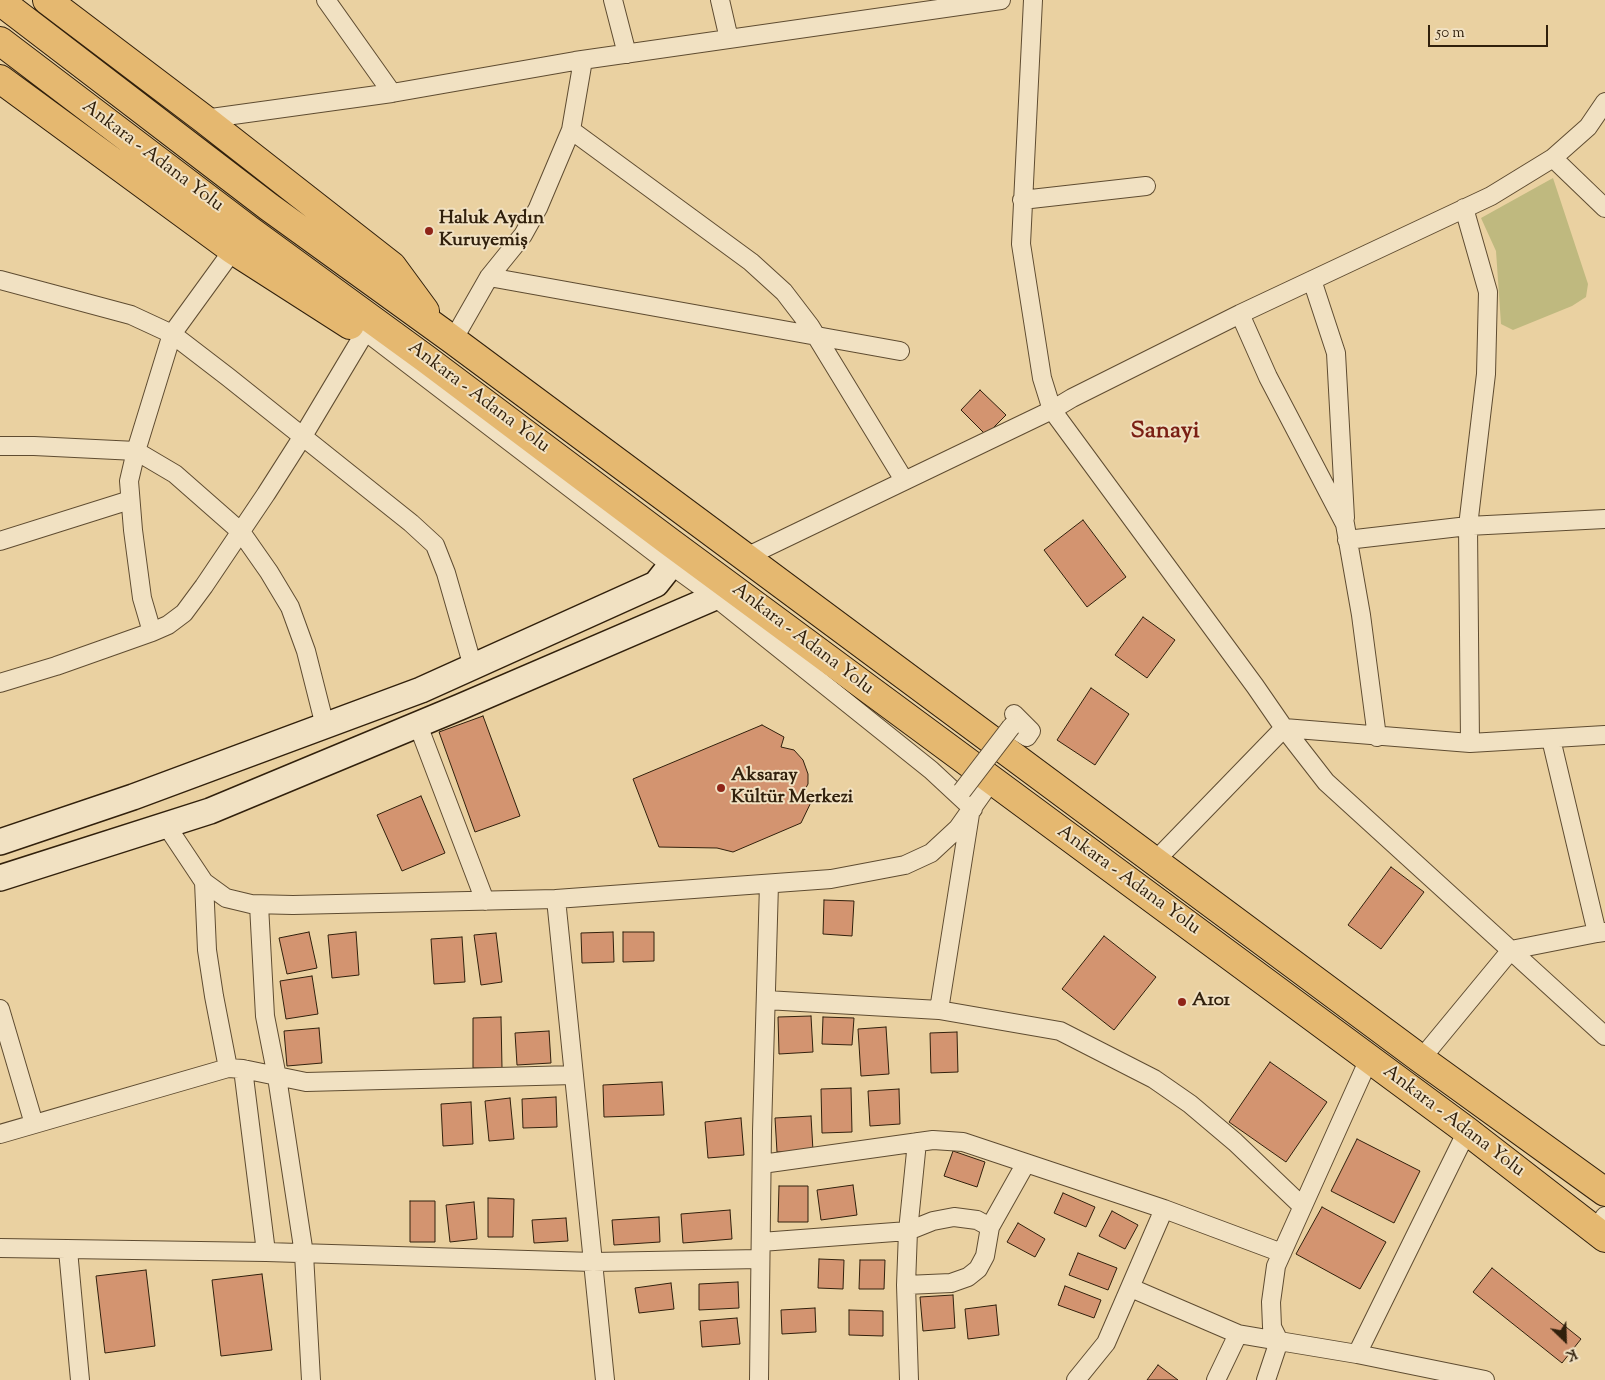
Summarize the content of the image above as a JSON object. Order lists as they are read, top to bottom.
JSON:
{
  "streets": {
    "highway": ["Ankara - Adana Yolu"]
  },
  "districts": ["Sanayi"],
  "places": ["Haluk Aydın Kuruyemiş", "Aksaray Kültür Merkezi", "A101"],
  "scale_bar": "50 m",
  "north": "bottom right"
}
